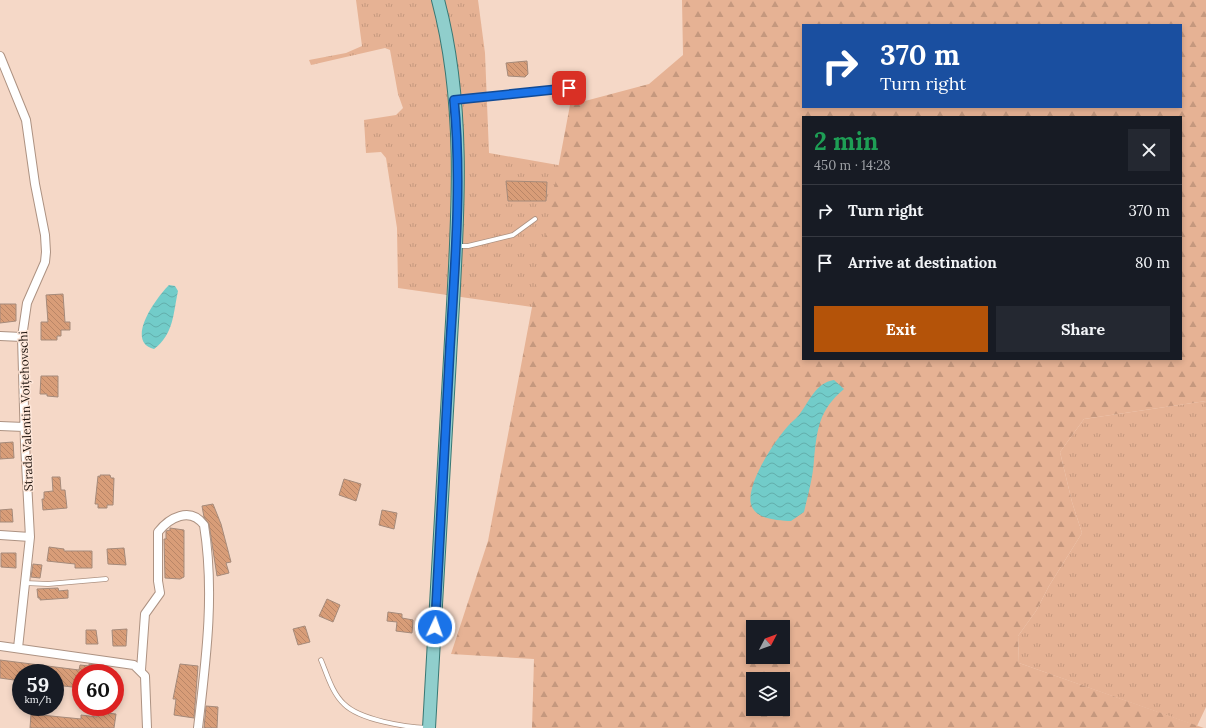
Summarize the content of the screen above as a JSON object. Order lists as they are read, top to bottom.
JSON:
{
  "streets": {
    "street": ["Strada Valentin Voițehovschi"]
  },
  "north": "top right",
  "page": {
    "turn": ["370 m", "Turn right"],
    "heading": ["2 min", "450 m · 14:28"],
    "list": [
      {
        "name": "Turn right",
        "value": "370 m"
      },
      {
        "name": "Arrive at destination",
        "value": "80 m"
      }
    ],
    "buttons": ["Exit", "Share"],
    "speed": "59 km/h",
    "limit": "60"
  }
}
